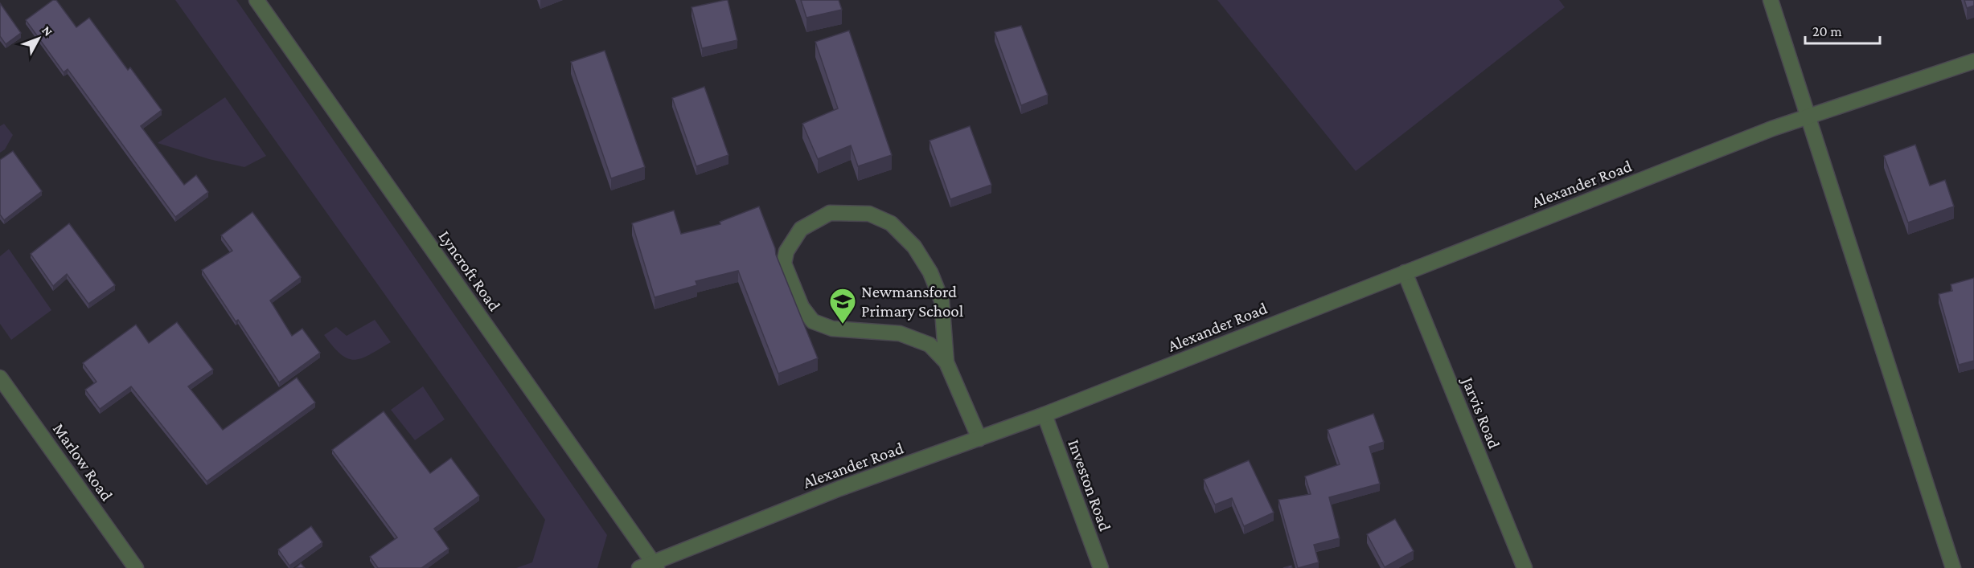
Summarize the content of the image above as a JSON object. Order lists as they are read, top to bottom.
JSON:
{
  "streets": {
    "street": [
      "Alexander Road",
      "Lyncroft Road",
      "Jarvis Road",
      "Marlow Road",
      "Investon Road"
    ]
  },
  "crossings": [
    ["Alexander Road", "Lyncroft Road"],
    ["Alexander Road", "Jarvis Road"],
    ["Alexander Road", "Investon Road"]
  ],
  "places": {
    "school or university": ["Newmansford Primary School"]
  },
  "scale_bar": "20 m",
  "north": "top right"
}
